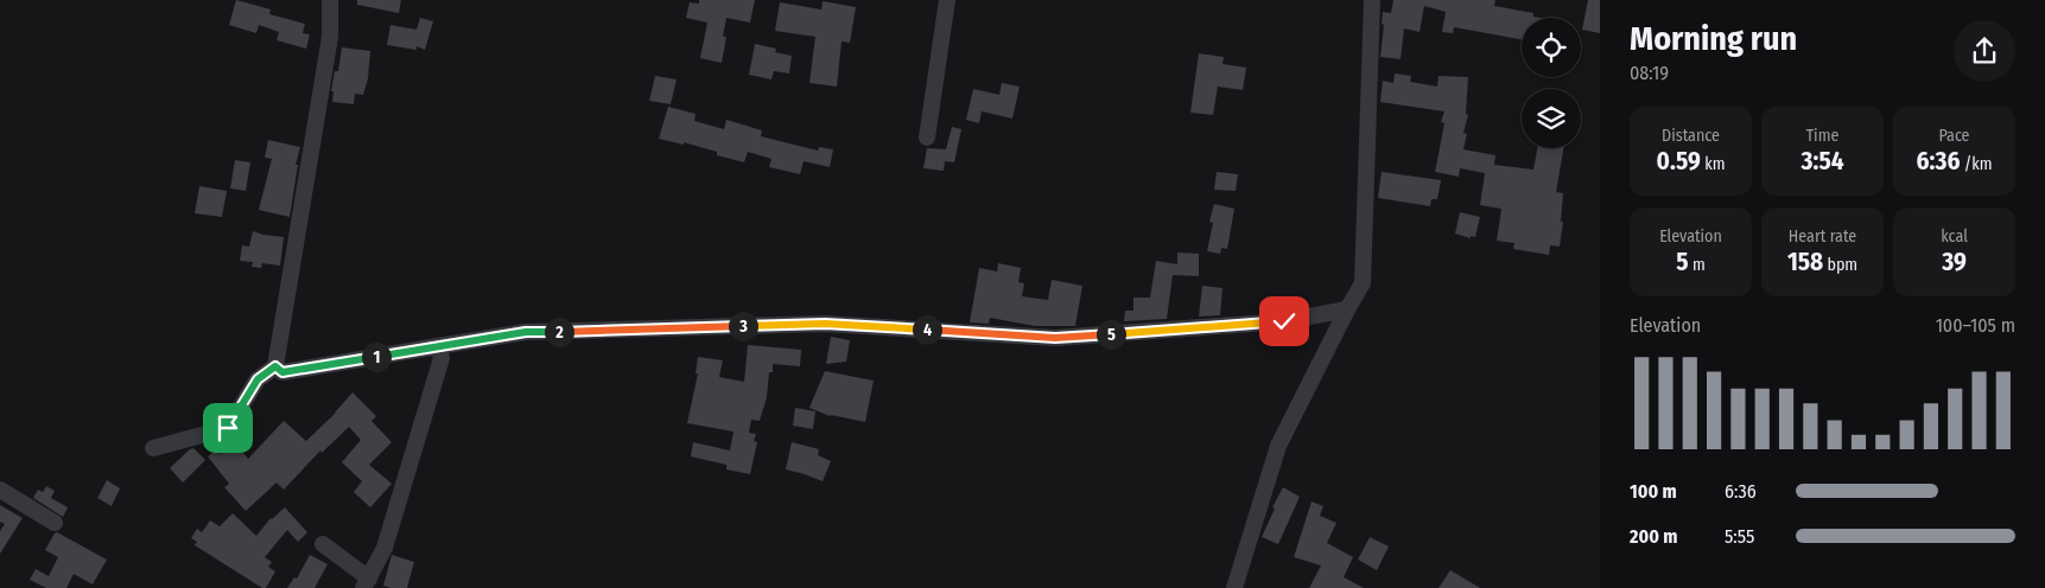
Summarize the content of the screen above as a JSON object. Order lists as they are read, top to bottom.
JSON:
{
  "page": {
    "heading": ["Morning run", "08:19"],
    "stats": [
      ["Distance", "0.59 km"],
      ["Time", "3:54"],
      ["Pace", "6:36 /km"],
      ["Elevation", "5 m"],
      ["Heart rate", "158 bpm"],
      ["kcal", "39"]
    ],
    "chart": ["Elevation", "100–105 m"],
    "pins": [
      "3",
      "4",
      "2",
      "5",
      "1"
    ],
    "list": [
      {
        "name": "100 m",
        "note": "6:36"
      },
      {
        "name": "200 m",
        "note": "5:55"
      }
    ]
  }
}
